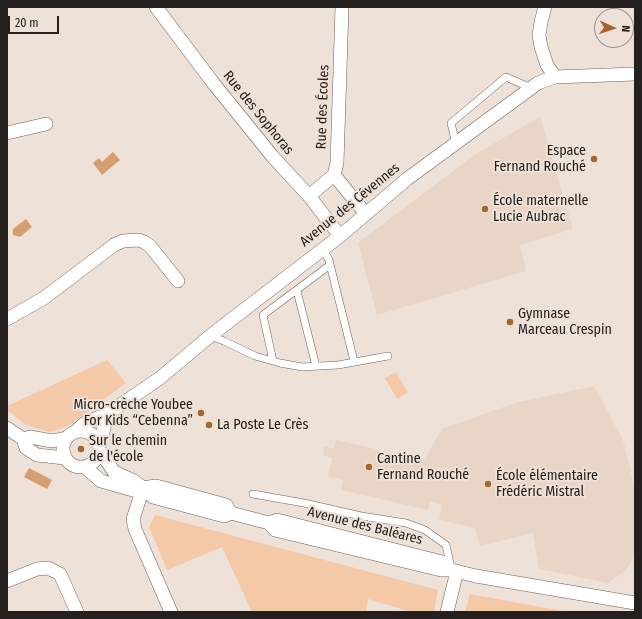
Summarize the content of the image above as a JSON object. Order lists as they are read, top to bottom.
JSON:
{
  "streets": {
    "street": [
      "Rue des Écoles",
      "Rue des Sophoras",
      "Avenue des Cévennes",
      "Avenue des Baléares"
    ]
  },
  "crossings": [
    ["Rue des Sophoras", "Avenue des Cévennes"],
    ["Avenue des Cévennes", "Avenue des Baléares"]
  ],
  "places": [
    "Espace Fernand Rouché",
    "École maternelle Lucie Aubrac",
    "Gymnase Marceau Crespin",
    "Micro-crèche Youbee For Kids “Cebenna”",
    "La Poste Le Crès",
    "Sur le chemin de l'école",
    "Cantine Fernand Rouché",
    "École élémentaire Frédéric Mistral"
  ],
  "scale_bar": "20 m",
  "north": "right"
}
